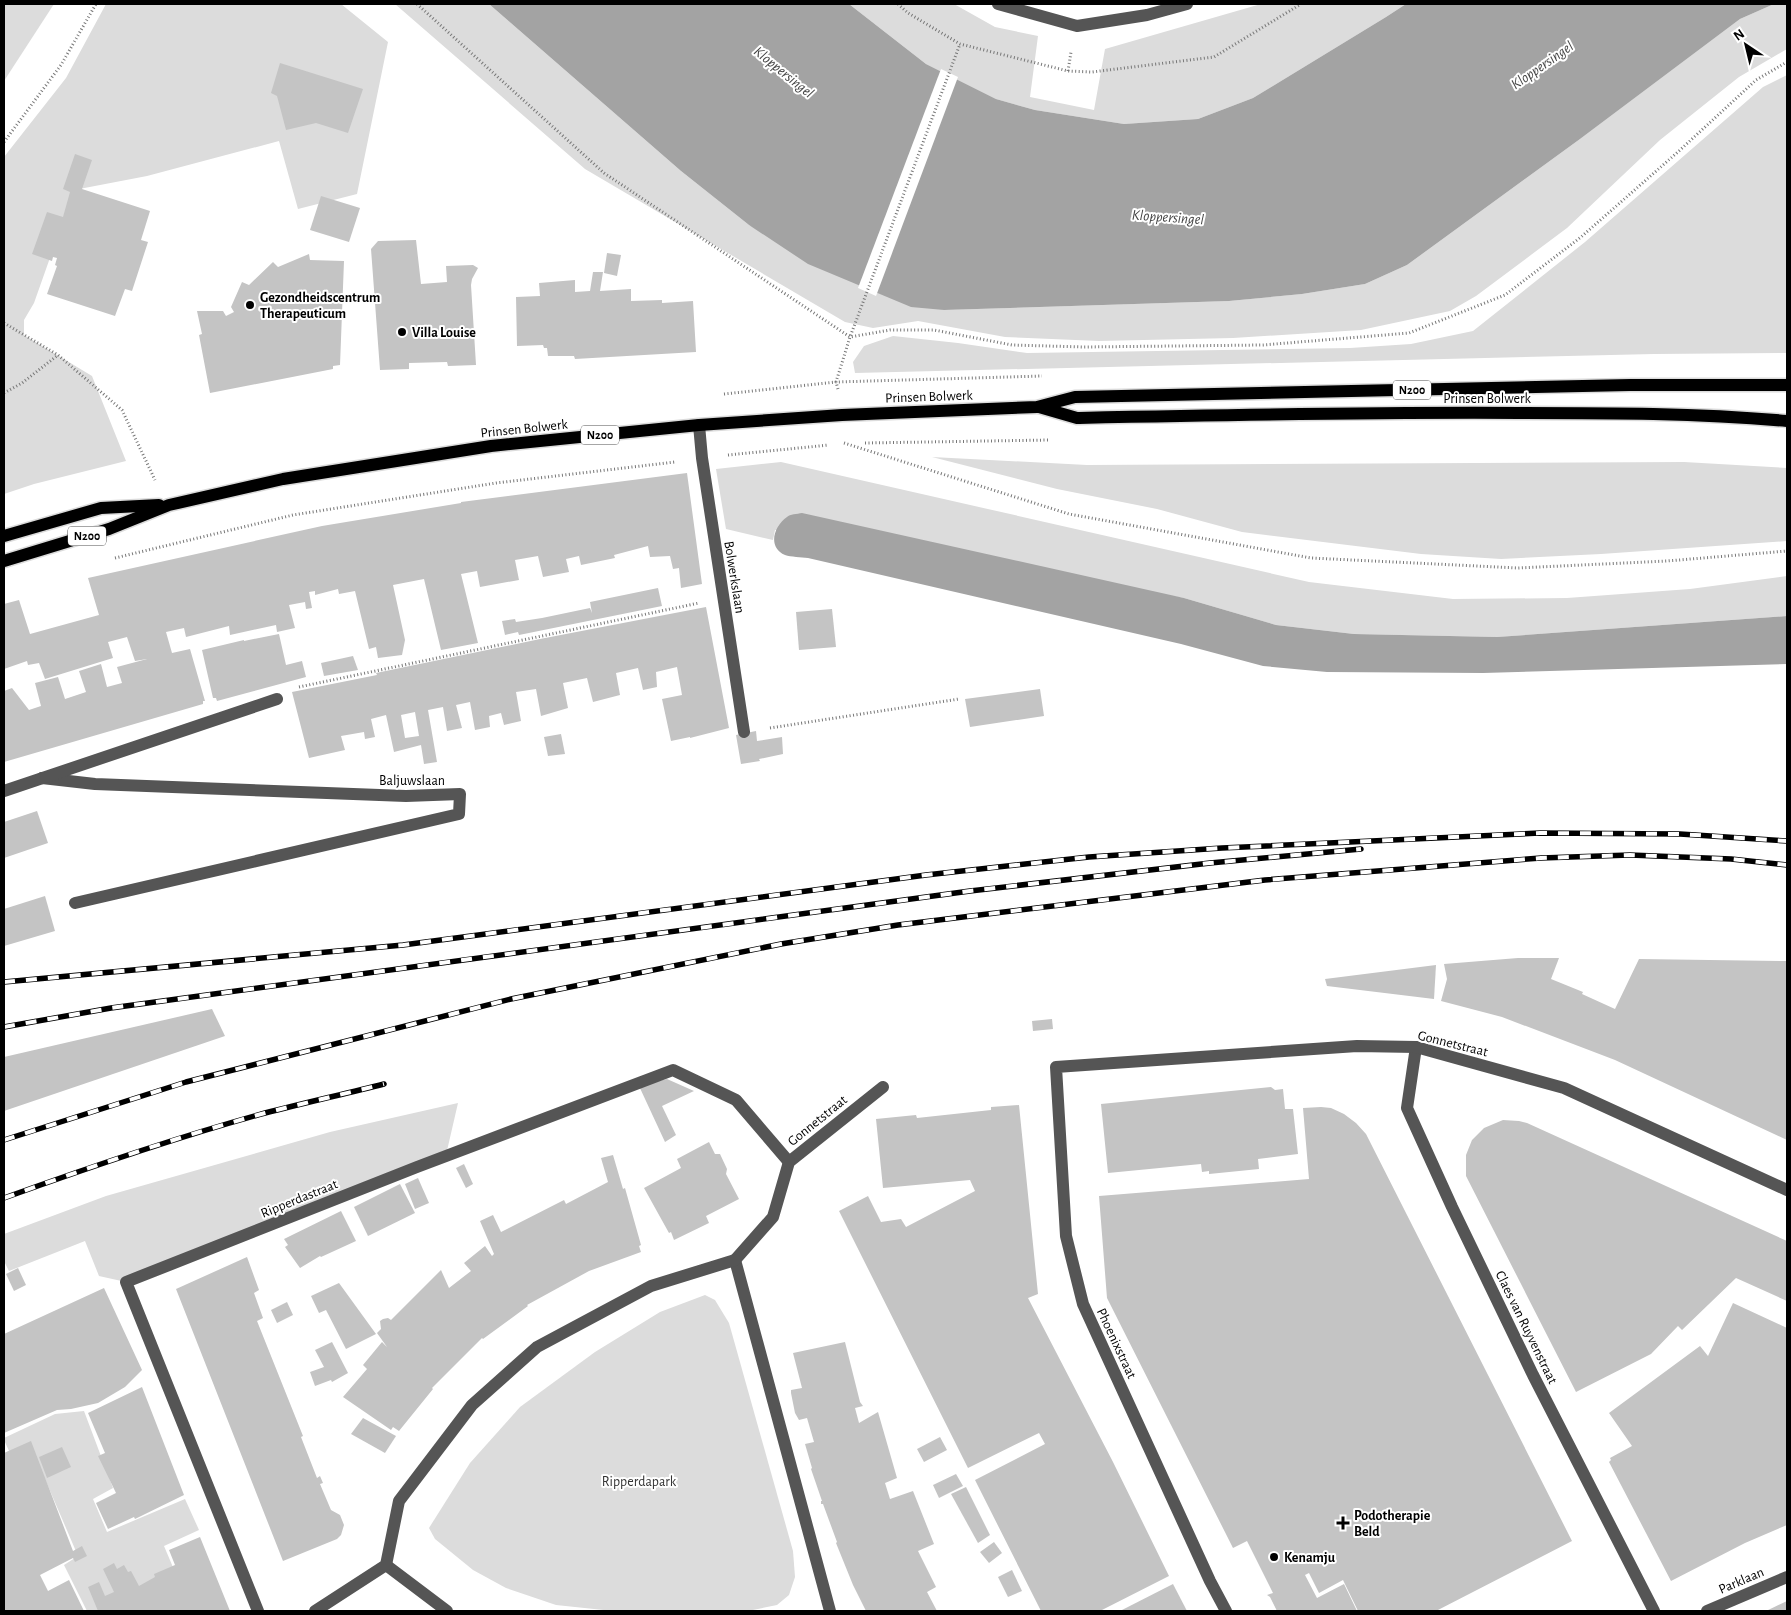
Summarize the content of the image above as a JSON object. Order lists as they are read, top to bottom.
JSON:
{
  "streets": {
    "main road": ["N200", "Prinsen Bolwerk"],
    "street": [
      "Bolwerkslaan",
      "Baljuwslaan",
      "Gonnetstraat",
      "Ripperdastraat",
      "Claes van Ruyvenstraat",
      "Phoenixstraat",
      "Parklaan"
    ]
  },
  "crossings": [
    ["Prinsen Bolwerk", "Bolwerkslaan"],
    ["Gonnetstraat", "Ripperdastraat"],
    ["Gonnetstraat", "Claes van Ruyvenstraat"],
    ["Gonnetstraat", "Phoenixstraat"]
  ],
  "water": ["Kloppersingel"],
  "parks": ["Ripperdapark"],
  "places": {
    "other": ["Gezondheidscentrum Therapeuticum", "Villa Louise", "Kenamju"],
    "health": ["Podotherapie Beld"]
  },
  "north": "top left"
}
